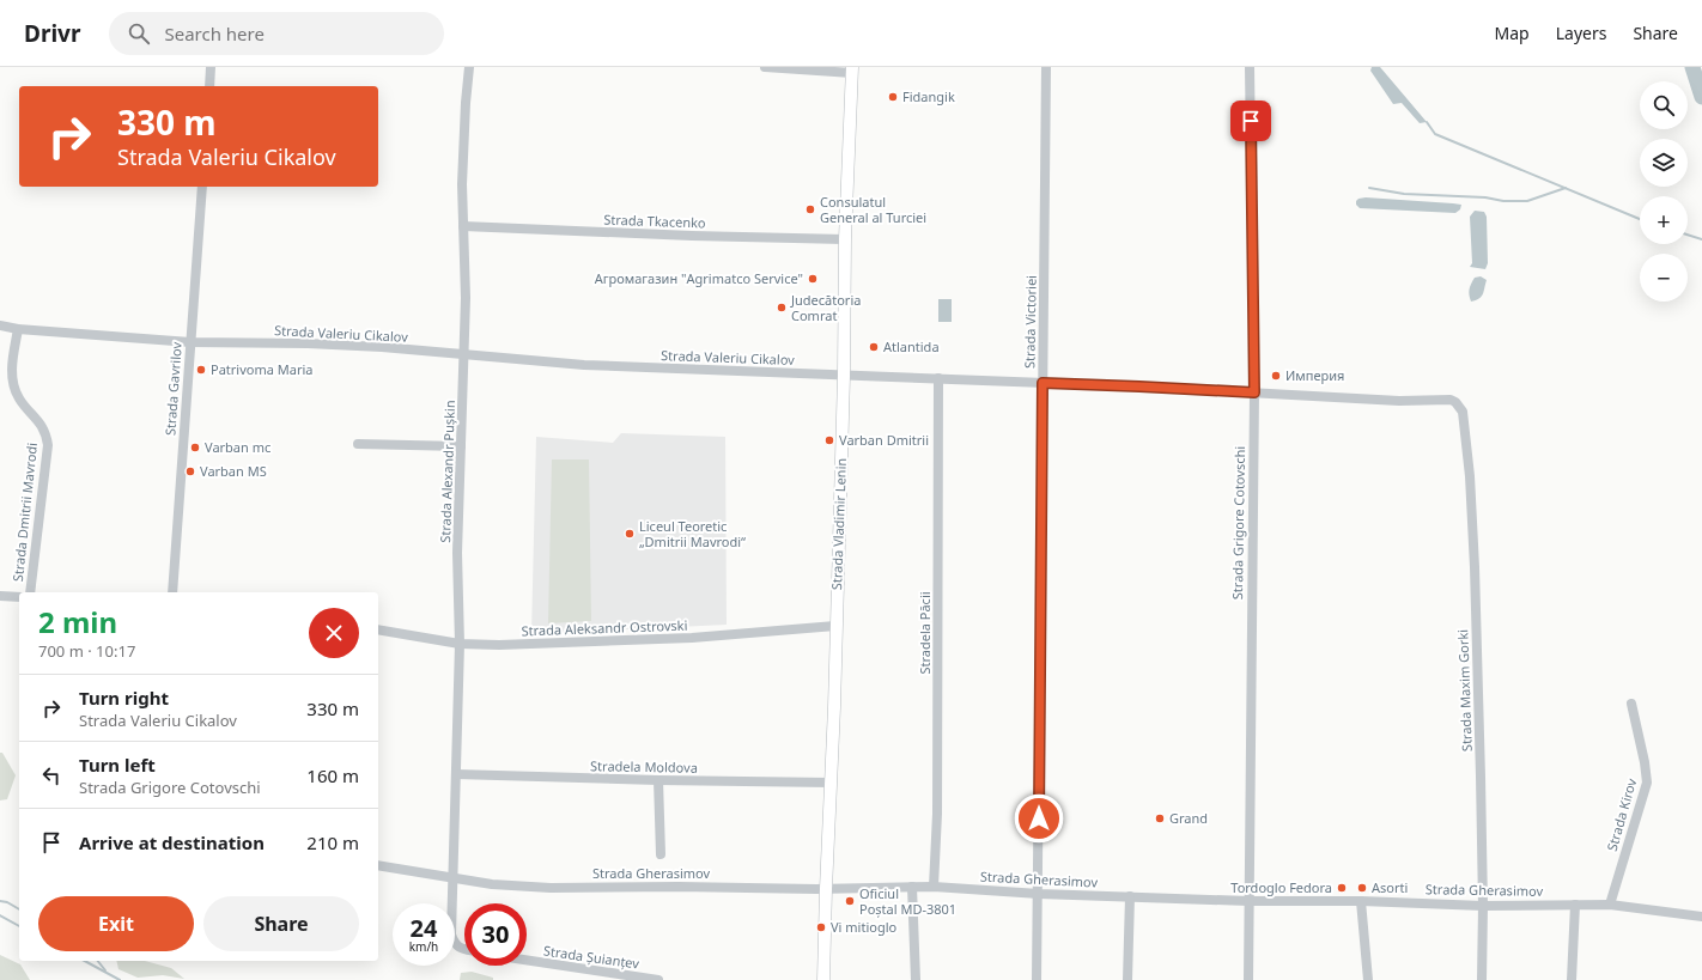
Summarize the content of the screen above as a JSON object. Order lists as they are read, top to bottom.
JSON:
{
  "streets": {
    "main road": ["Strada Vladimir Lenin"],
    "street": [
      "Strada Tkacenko",
      "Strada Victoriei",
      "Strada Valeriu Cikalov",
      "Strada Gavrilov",
      "Strada Alexandr Pușkin",
      "Strada Dmitrii Mavrodi",
      "Strada Grigore Cotovschi",
      "Strada Aleksandr Ostrovski",
      "Stradela Păcii",
      "Strada Maxim Gorki",
      "Stradela Moldova",
      "Strada Kirov",
      "Strada Gherasimov",
      "Strada Șuianțev"
    ]
  },
  "crossings": [
    ["Strada Tkacenko", "Strada Alexandr Pușkin"],
    ["Strada Tkacenko", "Strada Vladimir Lenin"],
    ["Strada Victoriei", "Strada Valeriu Cikalov"],
    ["Strada Victoriei", "Strada Gherasimov"],
    ["Strada Valeriu Cikalov", "Strada Gavrilov"],
    ["Strada Valeriu Cikalov", "Strada Alexandr Pușkin"],
    ["Strada Valeriu Cikalov", "Strada Dmitrii Mavrodi"],
    ["Strada Valeriu Cikalov", "Strada Grigore Cotovschi"],
    ["Strada Valeriu Cikalov", "Strada Vladimir Lenin"],
    ["Strada Valeriu Cikalov", "Stradela Păcii"],
    ["Strada Valeriu Cikalov", "Strada Maxim Gorki"],
    ["Strada Alexandr Pușkin", "Strada Aleksandr Ostrovski"],
    ["Strada Alexandr Pușkin", "Stradela Moldova"],
    ["Strada Alexandr Pușkin", "Strada Gherasimov"],
    ["Strada Grigore Cotovschi", "Strada Gherasimov"],
    ["Strada Vladimir Lenin", "Strada Aleksandr Ostrovski"],
    ["Strada Vladimir Lenin", "Stradela Moldova"],
    ["Strada Vladimir Lenin", "Strada Gherasimov"],
    ["Stradela Păcii", "Strada Gherasimov"],
    ["Strada Maxim Gorki", "Strada Gherasimov"],
    ["Strada Kirov", "Strada Gherasimov"]
  ],
  "places": [
    "Fidangik",
    "Consulatul General al Turciei",
    "Агромагазин \"Agrimatco Service\"",
    "Judecătoria Comrat",
    "Atlantida",
    "Patrivoma Maria",
    "Империя",
    "Varban Dmitrii",
    "Varban mc",
    "Varban MS",
    "Liceul Teoretic „Dmitrii Mavrodi“",
    "Grand",
    "Tordoglo Fedora",
    "Asorti",
    "Oficiul Poștal MD-3801",
    "Vi mitioglo"
  ],
  "page": {
    "header": "Drivr",
    "search": "Search here",
    "nav": ["Map", "Layers", "Share"],
    "map_buttons": ["+", "−"],
    "turn": ["330 m", "Strada Valeriu Cikalov"],
    "heading": ["2 min", "700 m · 10:17"],
    "list": [
      {
        "name": "Turn right",
        "note": "Strada Valeriu Cikalov",
        "value": "330 m"
      },
      {
        "name": "Turn left",
        "note": "Strada Grigore Cotovschi",
        "value": "160 m"
      },
      {
        "name": "Arrive at destination",
        "value": "210 m"
      }
    ],
    "buttons": ["Exit", "Share"],
    "speed": "24 km/h",
    "limit": "30"
  }
}
